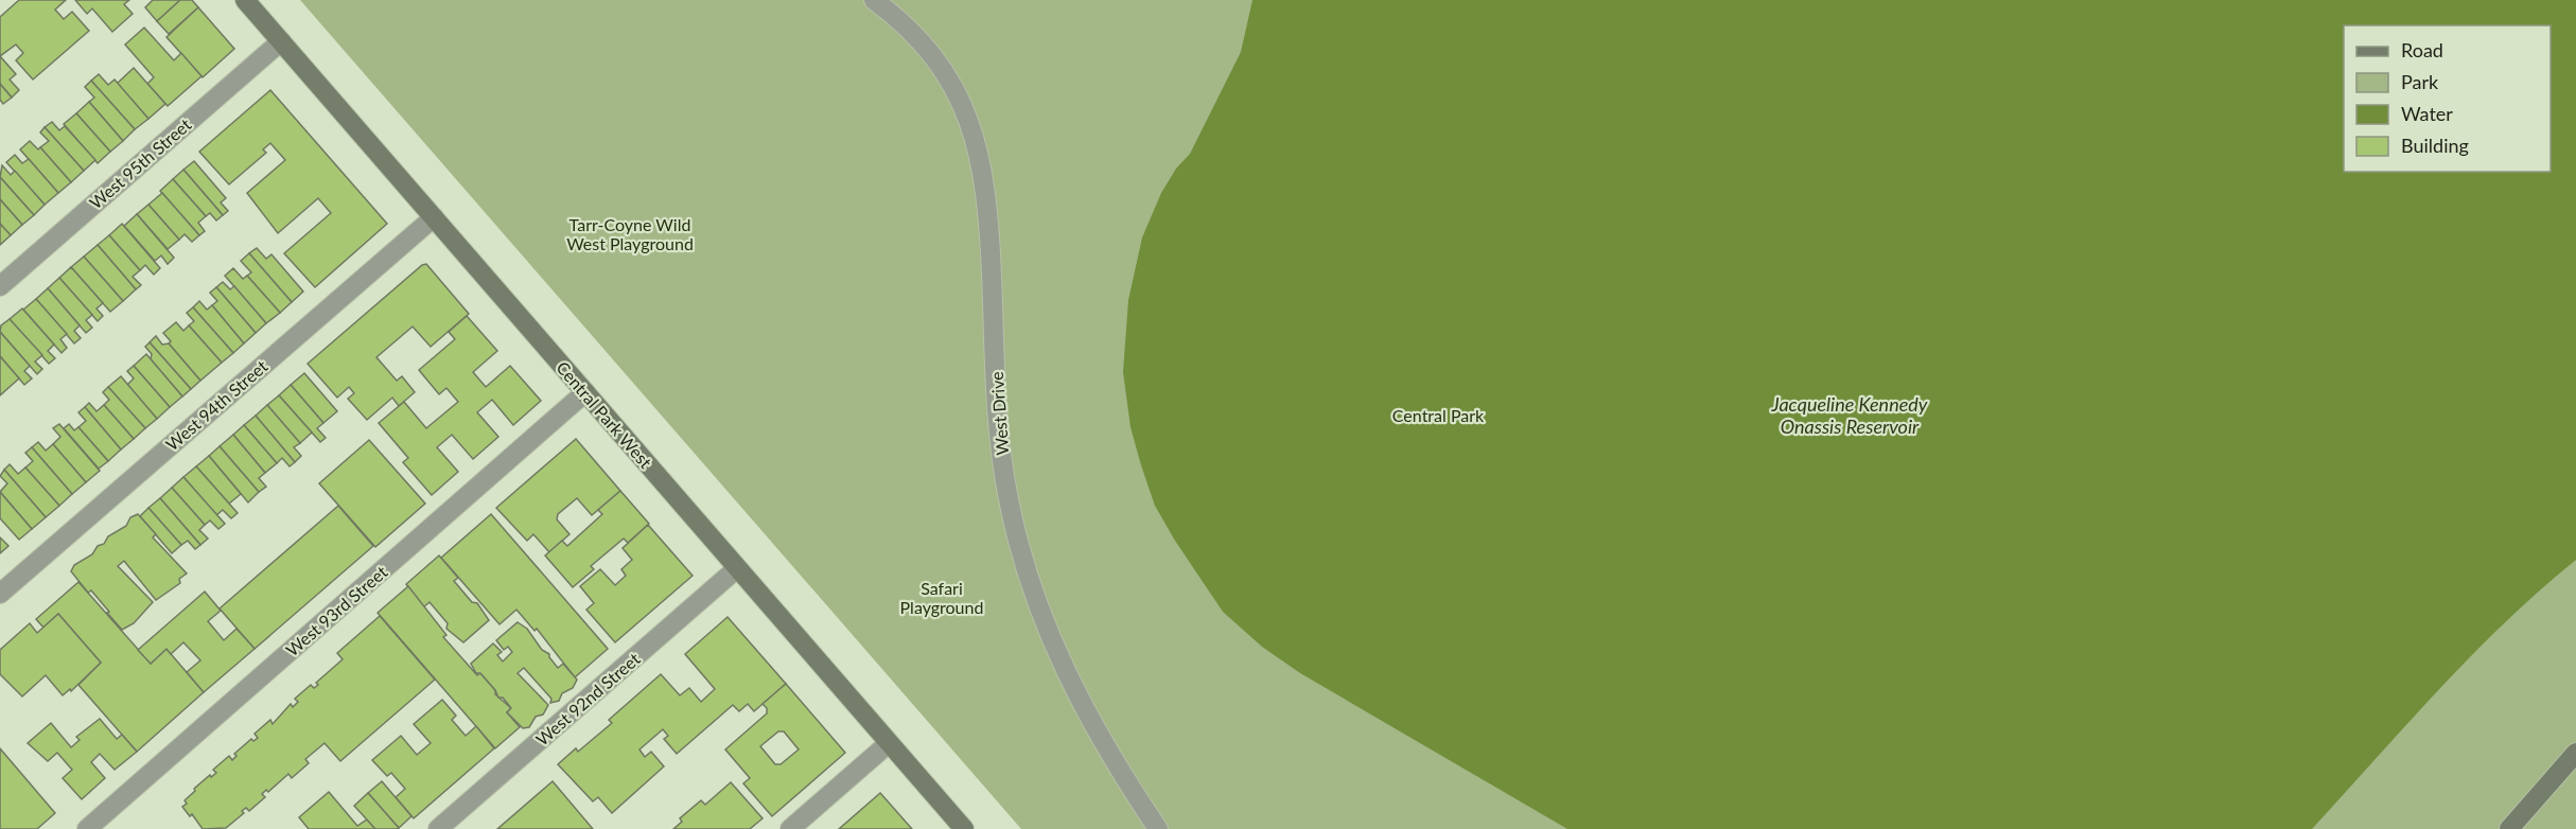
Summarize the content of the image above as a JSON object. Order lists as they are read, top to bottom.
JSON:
{
  "streets": {
    "main road": ["Central Park West"],
    "street": [
      "West 95th Street",
      "West 94th Street",
      "West Drive",
      "West 93rd Street",
      "West 92nd Street"
    ]
  },
  "crossings": [
    ["West 95th Street", "Central Park West"],
    ["West 94th Street", "Central Park West"],
    ["Central Park West", "West 93rd Street"],
    ["Central Park West", "West 92nd Street"]
  ],
  "water": ["Jacqueline Kennedy Onassis Reservoir"],
  "parks": ["Tarr-Coyne Wild West Playground", "Central Park", "Safari Playground"],
  "legend": [
    "Road",
    "Park",
    "Water",
    "Building"
  ]
}
